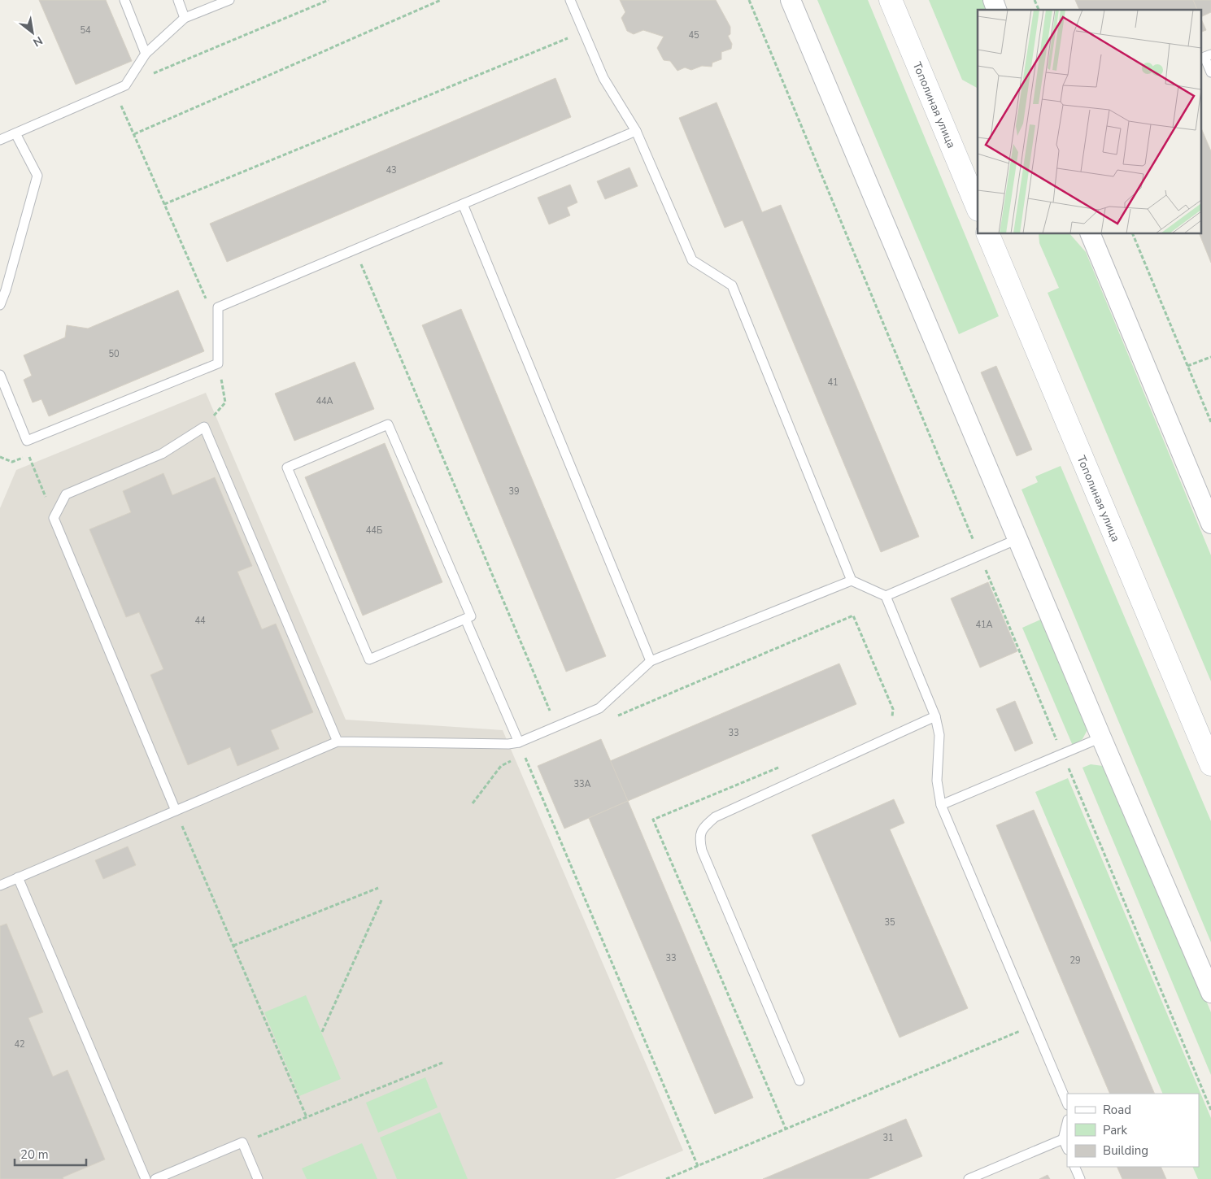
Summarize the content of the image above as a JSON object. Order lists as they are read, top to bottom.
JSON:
{
  "streets": {
    "main road": ["Тополиная улица"]
  },
  "house_numbers": [
    "54",
    "45",
    "43",
    "50",
    "41",
    "44А",
    "39",
    "44Б",
    "44",
    "41А",
    "33",
    "33А",
    "35",
    "33",
    "29",
    "42",
    "31"
  ],
  "legend": ["Road", "Park", "Building"],
  "scale_bar": "20 m",
  "north": "bottom right"
}
